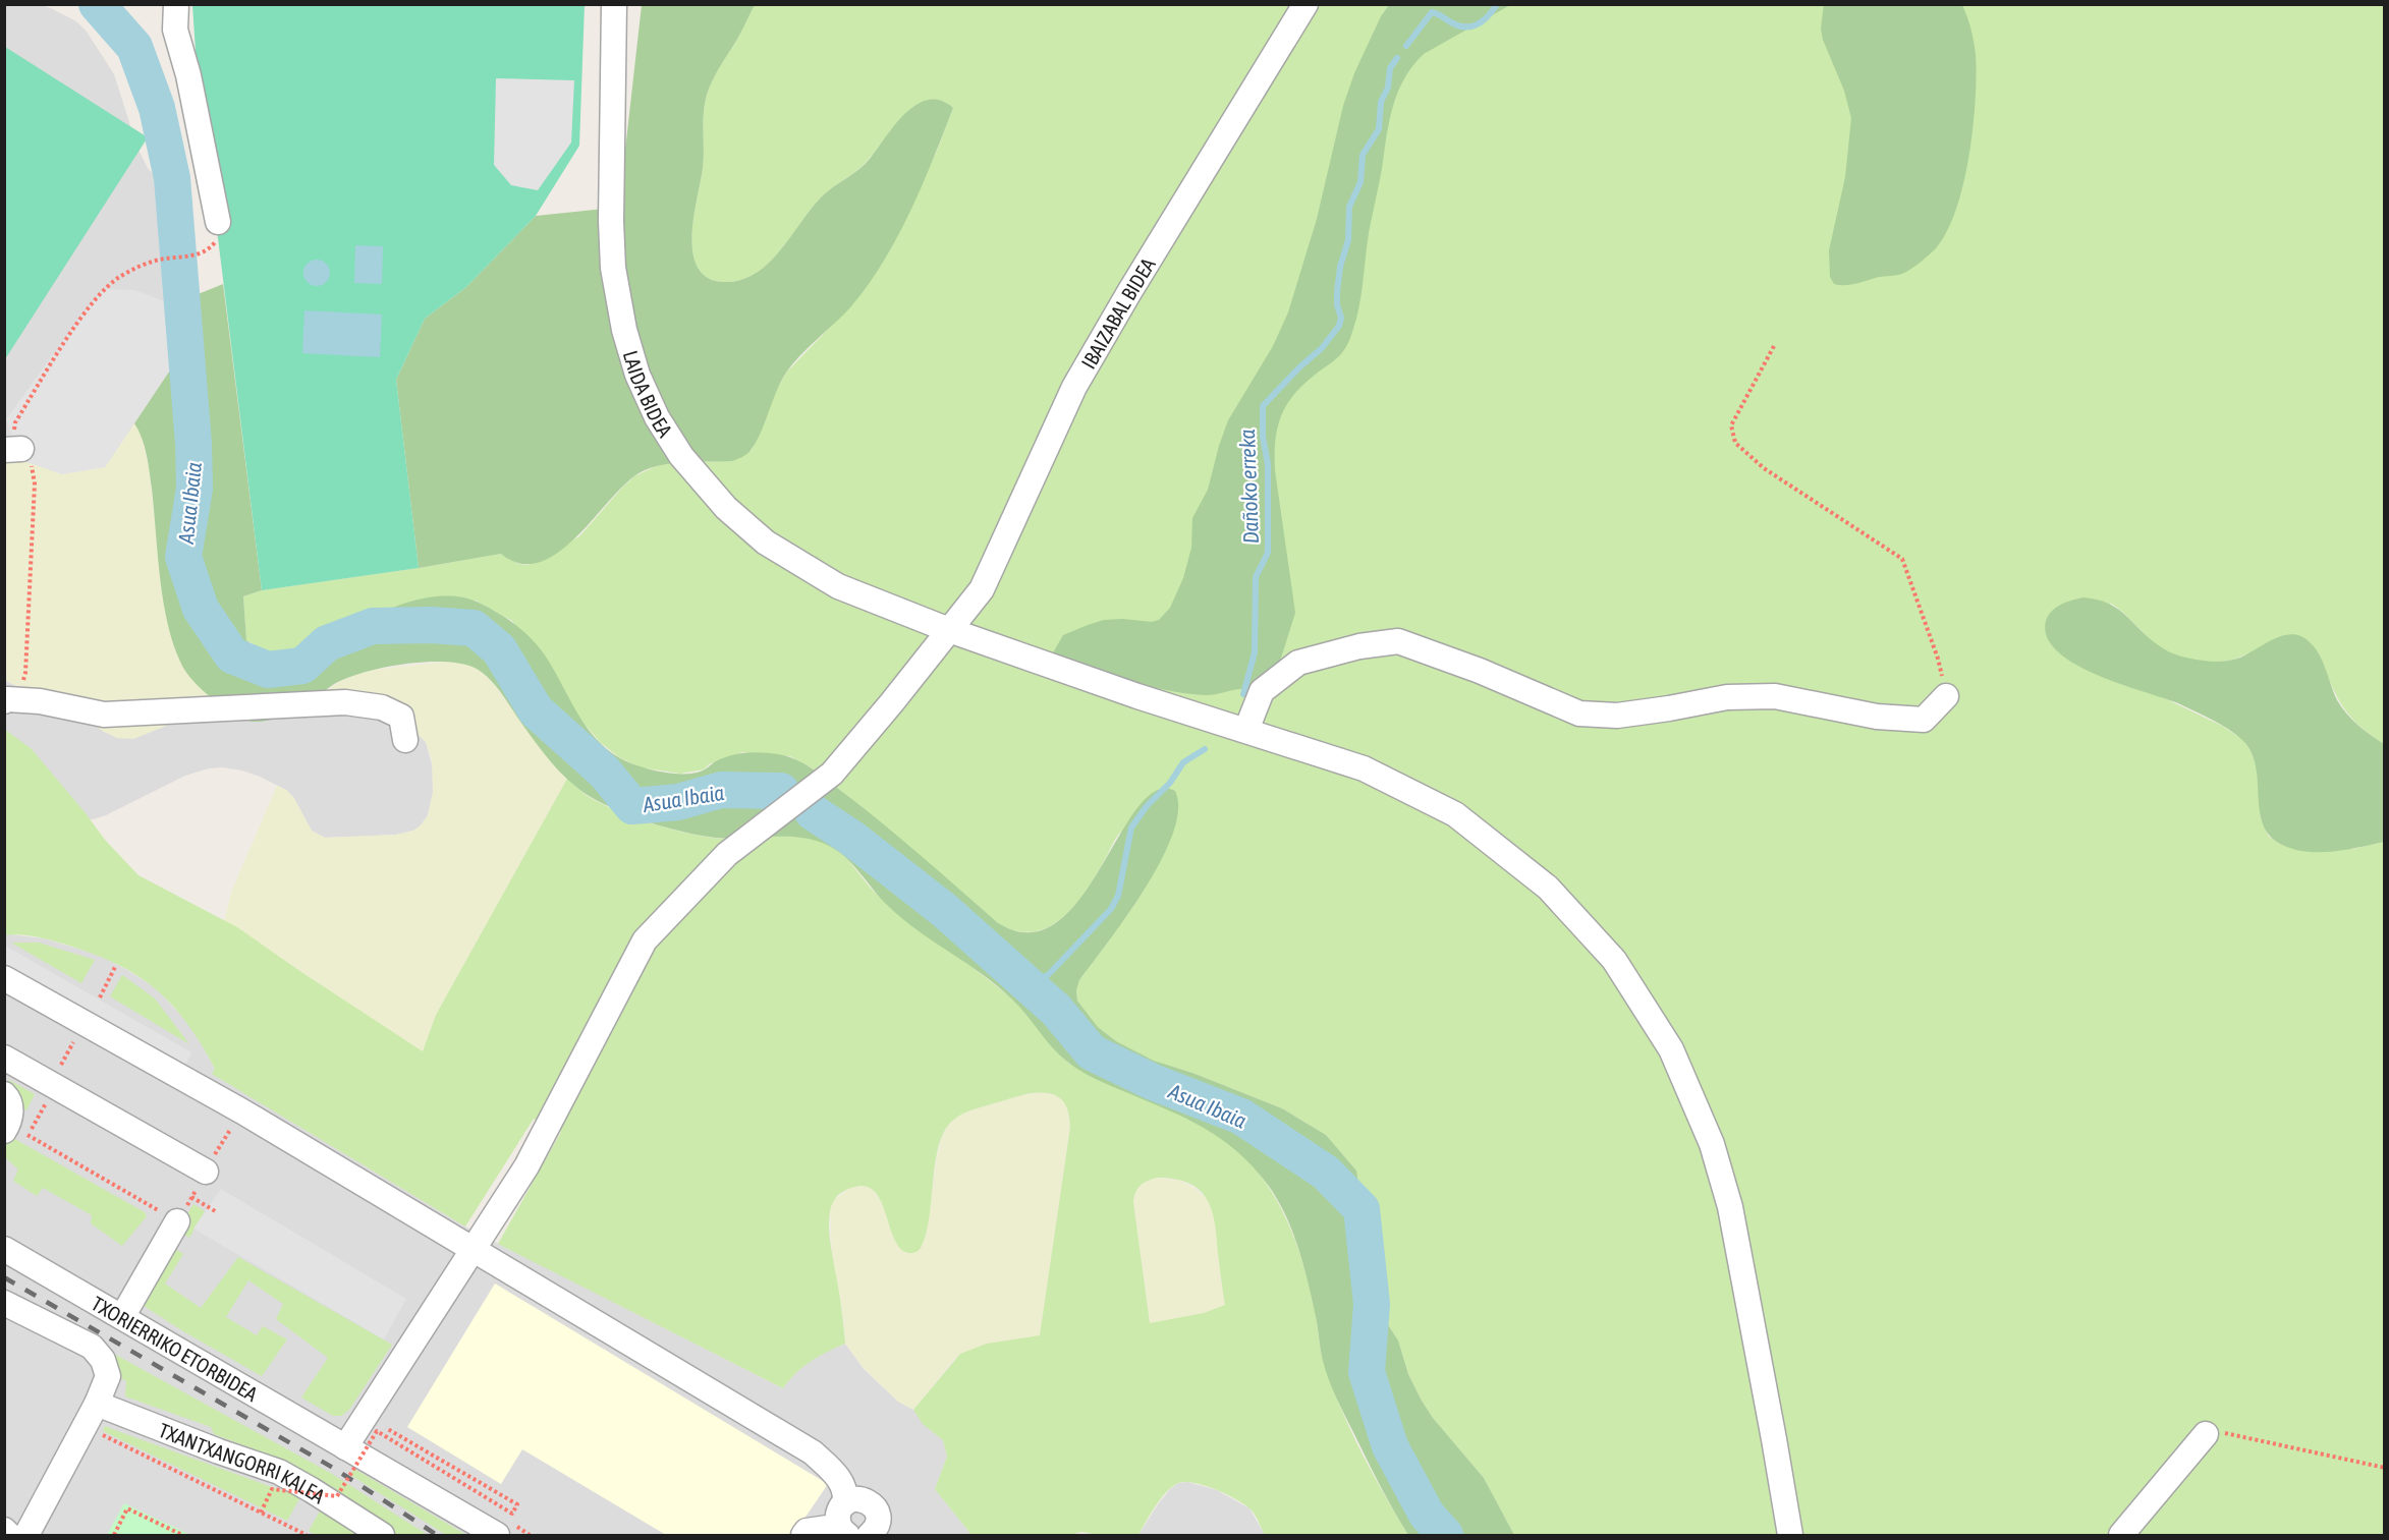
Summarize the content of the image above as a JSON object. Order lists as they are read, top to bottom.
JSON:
{
  "streets": {
    "street": [
      "IBAIZABAL BIDEA",
      "LAIDA BIDEA",
      "TXORIERRIKO ETORBIDEA",
      "TXANTXANGORRI KALEA"
    ]
  },
  "crossings": [
    ["IBAIZABAL BIDEA", "LAIDA BIDEA"],
    ["IBAIZABAL BIDEA", "TXORIERRIKO ETORBIDEA"]
  ],
  "water": ["Dañoko erreka", "Asua Ibaia"]
}
